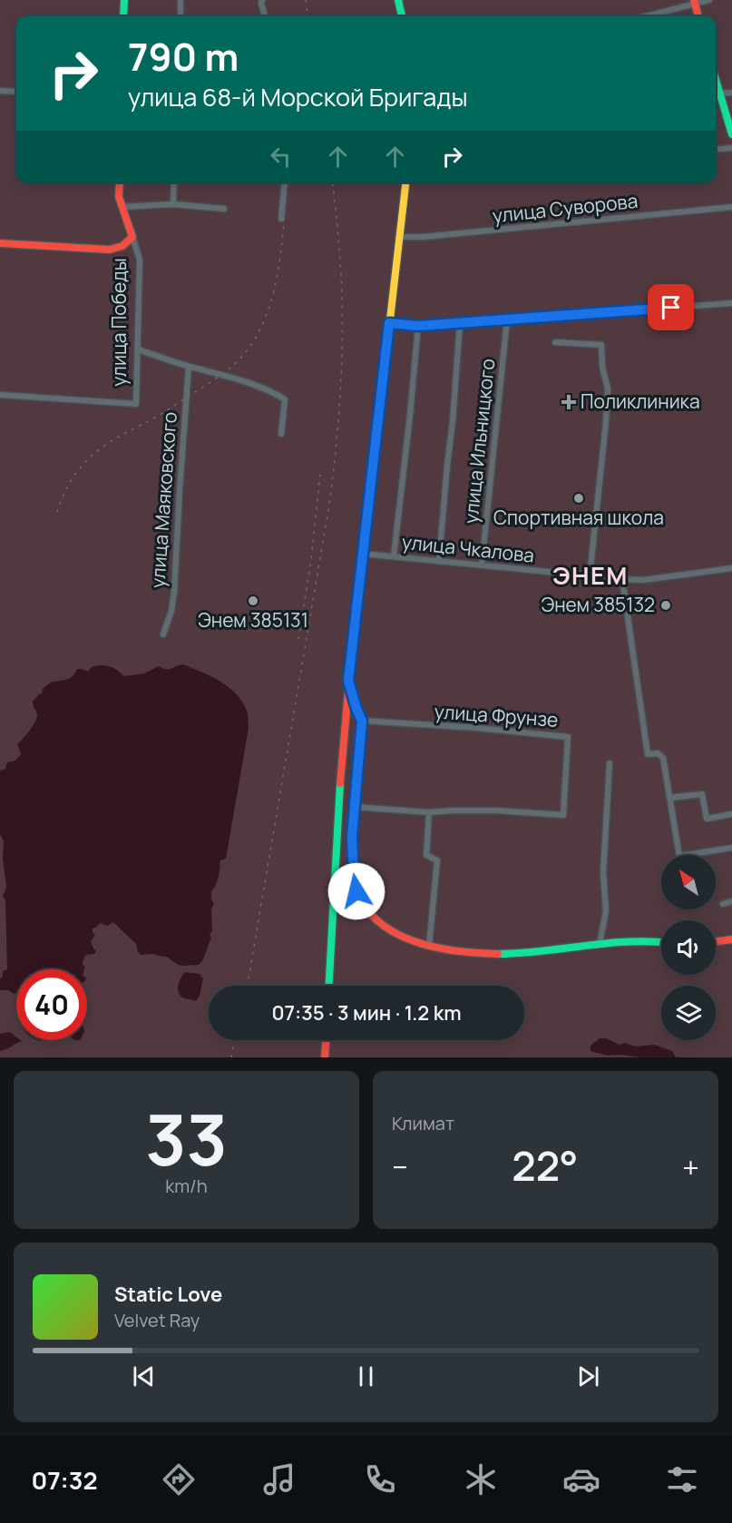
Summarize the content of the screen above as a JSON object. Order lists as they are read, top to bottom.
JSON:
{
  "streets": {
    "main road": ["улица Победы"],
    "street": [
      "улица Суворова",
      "улица Ильницкого",
      "улица Маяковского",
      "улица Чкалова",
      "улица Фрунзе"
    ]
  },
  "crossings": [
    ["улица Ильницкого", "улица Чкалова"]
  ],
  "districts": ["ЭНЕМ"],
  "places": {
    "health": ["Поликлиника"],
    "other": ["Спортивная школа", "Энем 385131", "Энем 385132"]
  },
  "north": "top left",
  "page": {
    "turn": ["790 m", "улица 68-й Морской Бригады"],
    "limit": "40",
    "trip": "07:35 · 3 мин · 1.2 km",
    "tile": [
      ["33", "km/h"],
      "Климат"
    ],
    "heat": ["−", "22°", "+"],
    "song": ["Static Love", "Velvet Ray"],
    "tabs": "07:32"
  }
}
